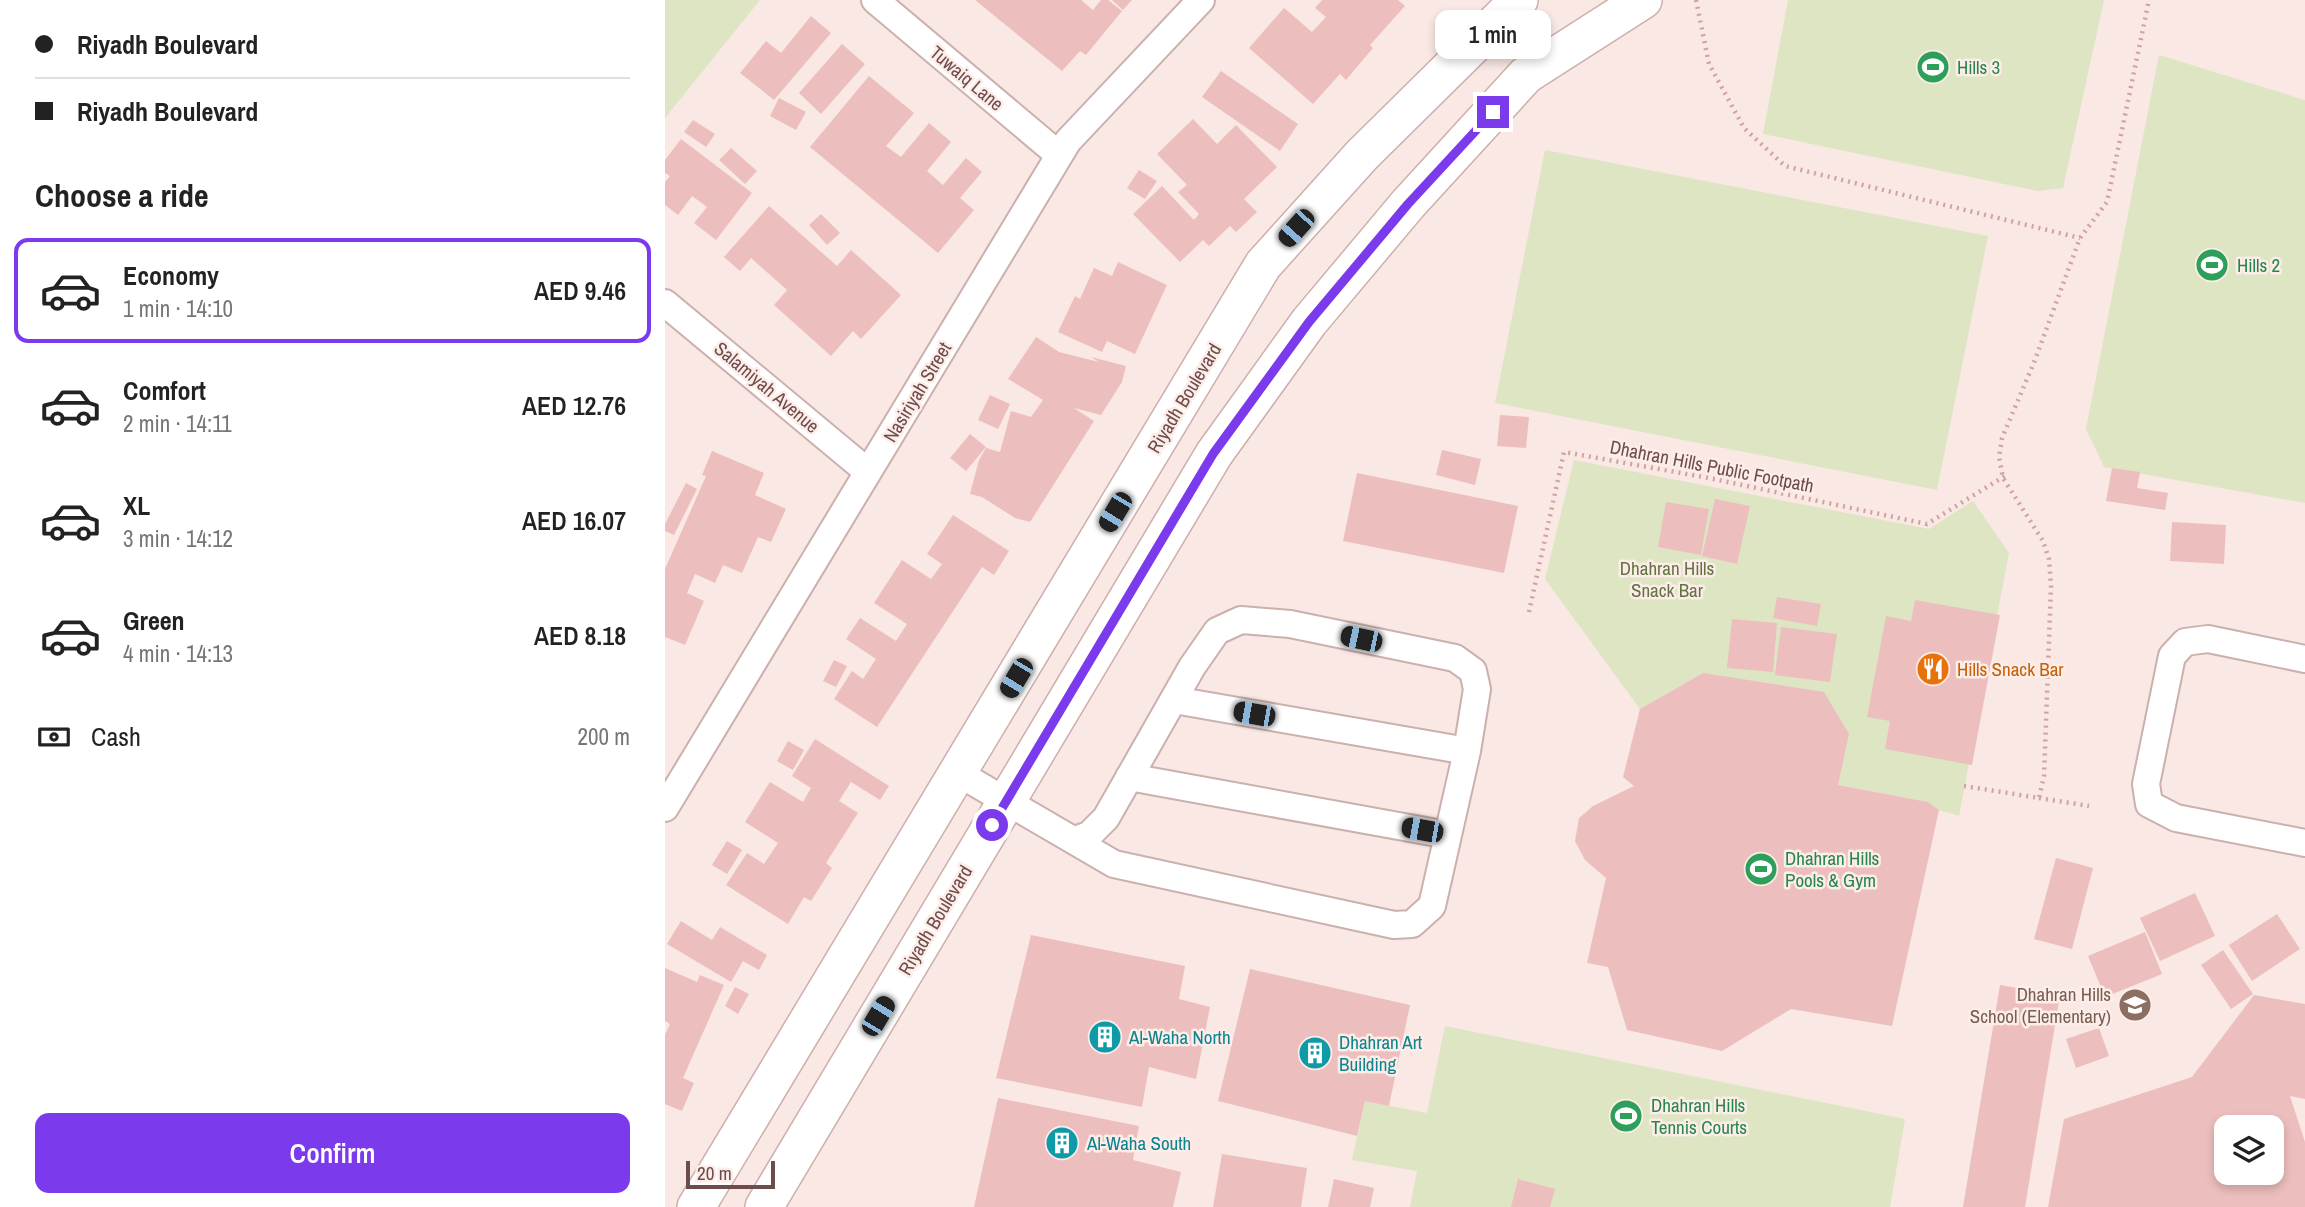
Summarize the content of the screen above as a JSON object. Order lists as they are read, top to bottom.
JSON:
{
  "streets": {
    "main road": ["Riyadh Boulevard"],
    "street": ["Tuwaiq Lane", "Salamiyah Avenue", "Nasiriyah Street"],
    "path": ["Dhahran Hills Public Footpath"]
  },
  "crossings": [
    ["Tuwaiq Lane", "Nasiriyah Street"],
    ["Salamiyah Avenue", "Nasiriyah Street"]
  ],
  "parks": ["Dhahran Hills Snack Bar"],
  "places": {
    "sports": [
      "Hills 3",
      "Hills 2",
      "Dhahran Hills Pools & Gym",
      "Dhahran Hills Tennis Courts"
    ],
    "restaurant": ["Hills Snack Bar"],
    "school or university": ["Dhahran Hills School (Elementary)"],
    "building": ["Al-Waha North", "Dhahran Art Building", "Al-Waha South"]
  },
  "scale_bar": "20 m",
  "page": {
    "banner": ["Riyadh Boulevard", "Riyadh Boulevard"],
    "bubble": "1 min",
    "heading": "Choose a ride",
    "list": [
      {
        "name": "Economy",
        "note": "1 min · 14:10",
        "value": "AED 9.46"
      },
      {
        "name": "Comfort",
        "note": "2 min · 14:11",
        "value": "AED 12.76"
      },
      {
        "name": "XL",
        "note": "3 min · 14:12",
        "value": "AED 16.07"
      },
      {
        "name": "Green",
        "note": "4 min · 14:13",
        "value": "AED 8.18"
      }
    ],
    "pay": ["Cash", "200 m"],
    "buttons": "Confirm",
    "scale": "20 m"
  }
}
